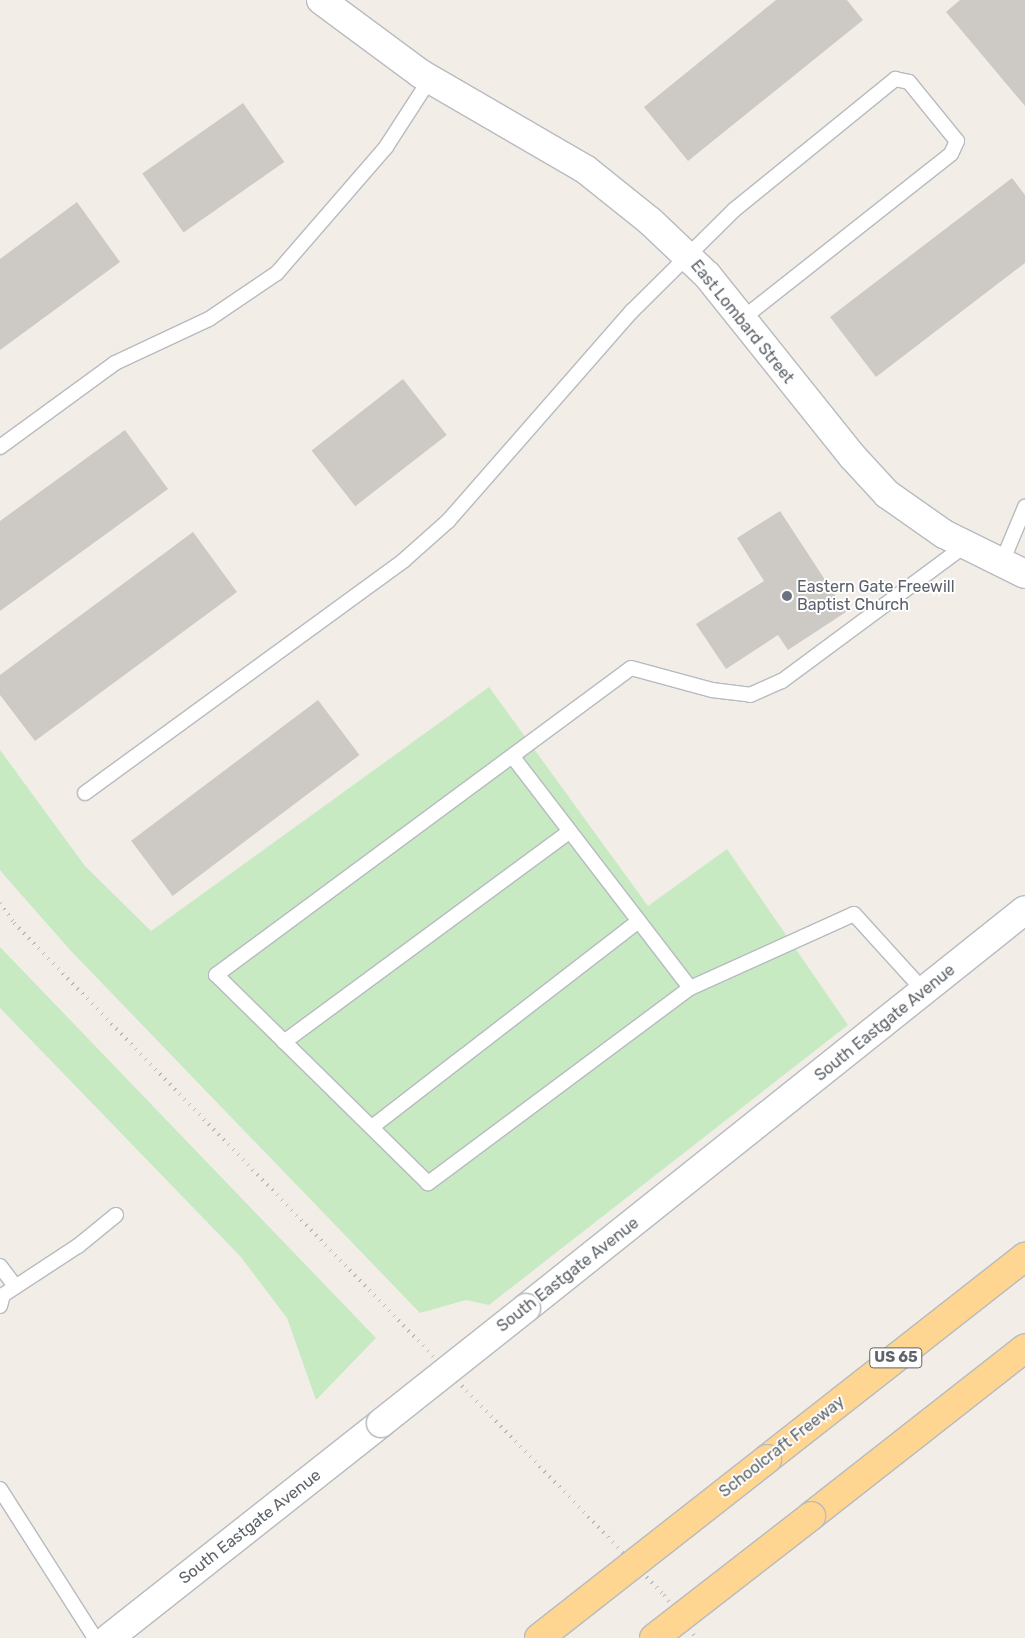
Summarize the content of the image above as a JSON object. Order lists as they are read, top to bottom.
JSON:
{
  "streets": {
    "highway": ["US 65", "Schoolcraft Freeway"],
    "street": ["East Lombard Street", "South Eastgate Avenue"]
  },
  "places": ["Eastern Gate Freewill Baptist Church"]
}
